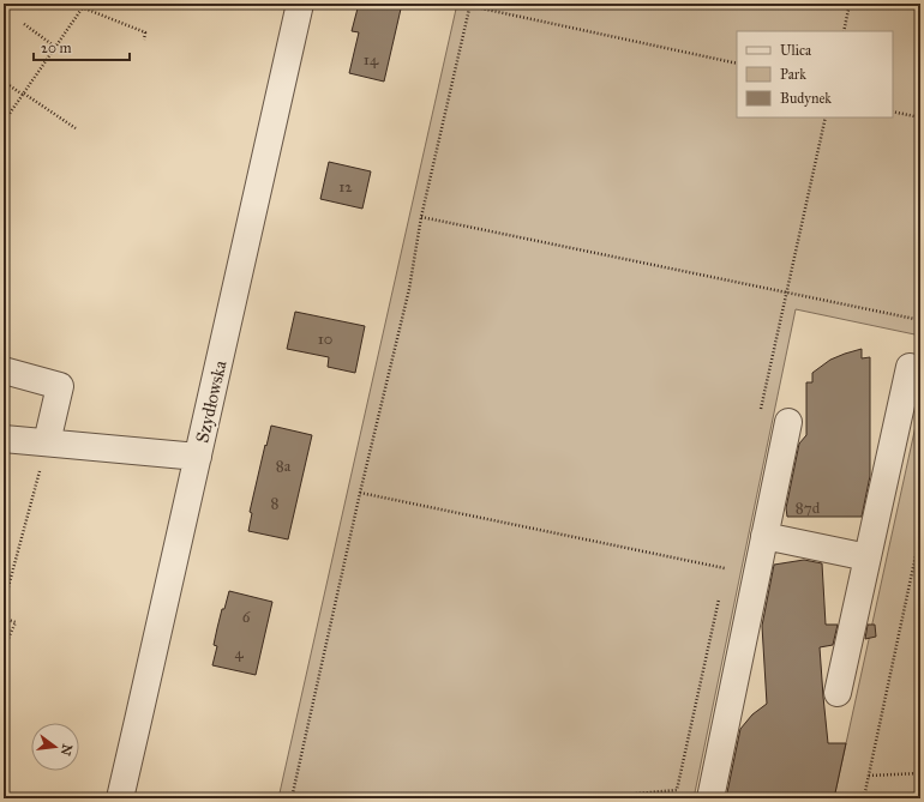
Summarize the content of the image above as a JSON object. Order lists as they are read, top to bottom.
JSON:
{
  "streets": {
    "street": ["Szydłowska"]
  },
  "house_numbers": [
    "14",
    "12",
    "10",
    "8a",
    "8",
    "87d",
    "6",
    "4"
  ],
  "legend": ["Ulica", "Park", "Budynek"],
  "scale_bar": "20 m",
  "north": "right"
}
